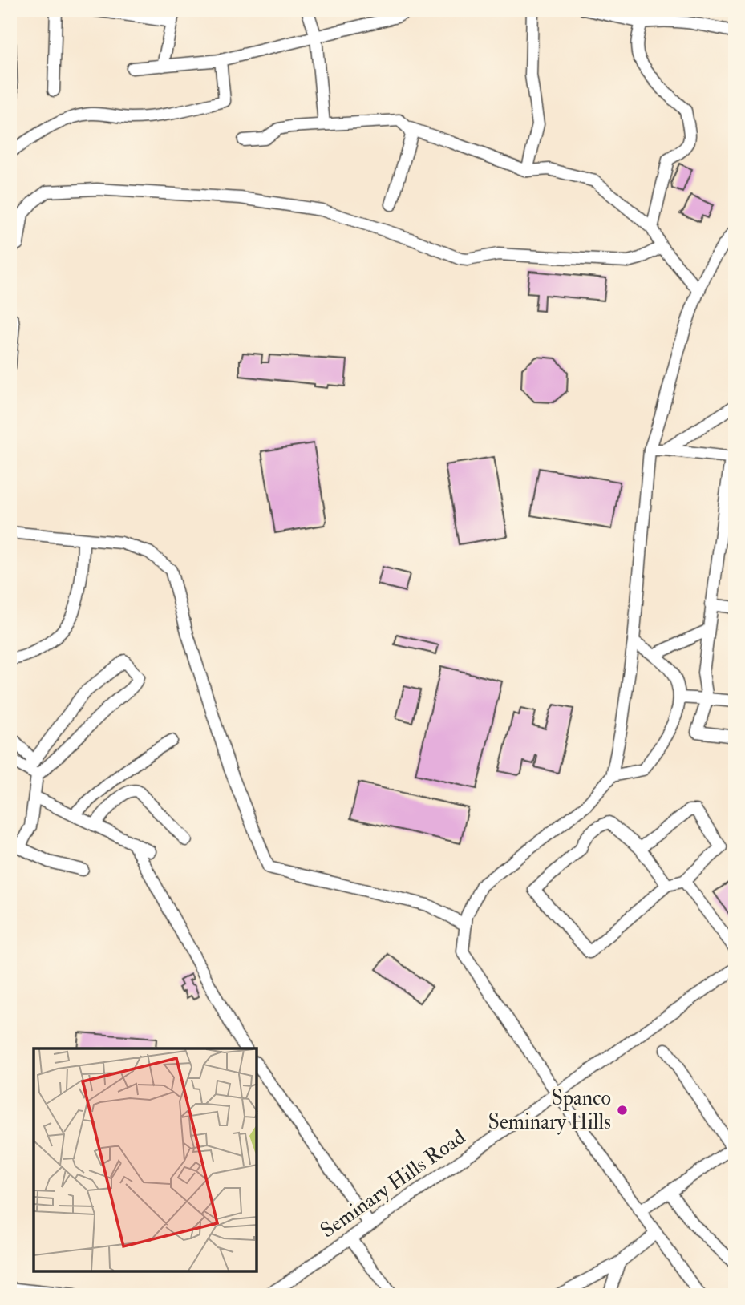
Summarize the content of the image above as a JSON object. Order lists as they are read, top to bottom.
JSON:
{
  "streets": {
    "street": ["Seminary Hills Road"]
  },
  "places": ["Spanco Seminary Hills"]
}
